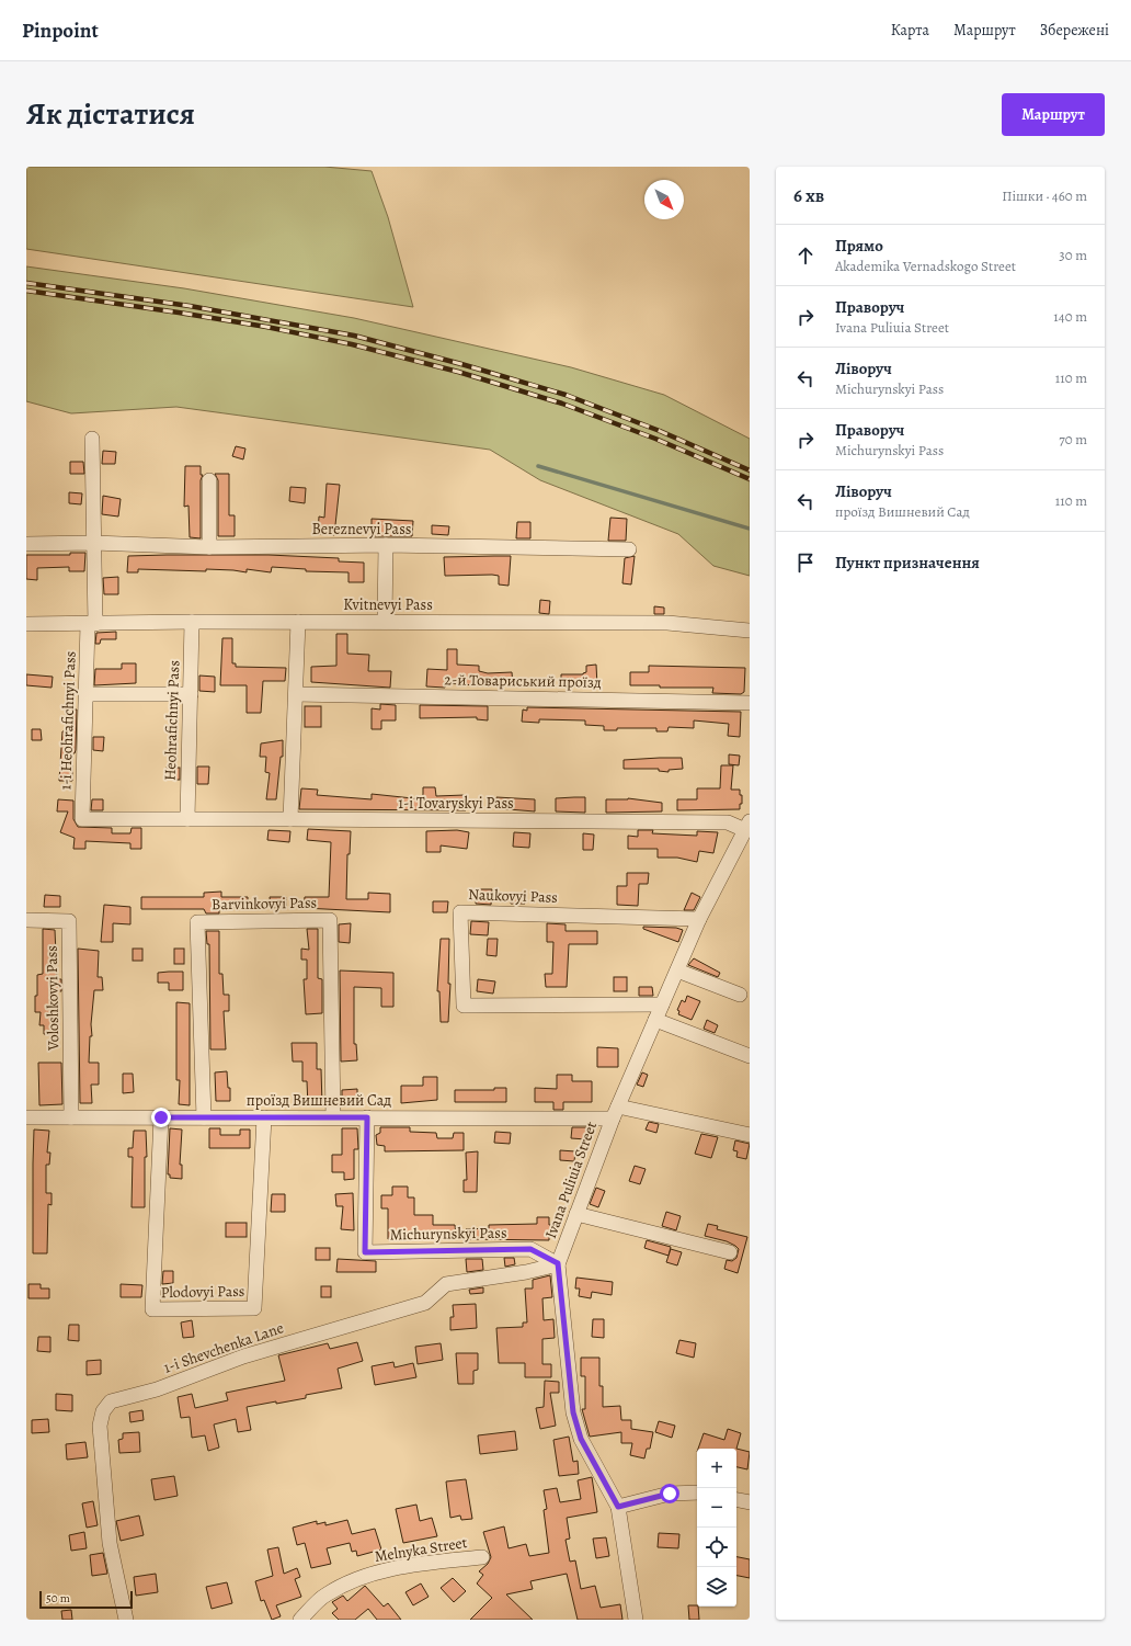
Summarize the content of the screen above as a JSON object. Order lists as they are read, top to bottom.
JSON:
{
  "streets": {
    "street": [
      "Bereznevyi Pass",
      "Kvitnevyi Pass",
      "2-й Товариський проїзд",
      "1-i Heohrafichnyi Pass",
      "Heohrafichnyi Pass",
      "1-i Tovaryskyi Pass",
      "Naukovyi Pass",
      "Barvinkovyi Pass",
      "Voloshkovyi Pass",
      "проїзд Вишневий Сад",
      "Ivana Puliuia Street",
      "Michurynskyi Pass",
      "Plodovyi Pass",
      "1-i Shevchenka Lane",
      "Melnyka Street"
    ]
  },
  "crossings": [
    ["Kvitnevyi Pass", "1-i Heohrafichnyi Pass"],
    ["Kvitnevyi Pass", "Heohrafichnyi Pass"],
    ["1-i Heohrafichnyi Pass", "Heohrafichnyi Pass"],
    ["1-i Tovaryskyi Pass", "Ivana Puliuia Street"],
    ["Naukovyi Pass", "Ivana Puliuia Street"],
    ["Barvinkovyi Pass", "проїзд Вишневий Сад"],
    ["Voloshkovyi Pass", "проїзд Вишневий Сад"],
    ["проїзд Вишневий Сад", "Ivana Puliuia Street"],
    ["проїзд Вишневий Сад", "Michurynskyi Pass"],
    ["проїзд Вишневий Сад", "Plodovyi Pass"],
    ["Ivana Puliuia Street", "Michurynskyi Pass"],
    ["Ivana Puliuia Street", "1-i Shevchenka Lane"],
    ["Michurynskyi Pass", "1-i Shevchenka Lane"]
  ],
  "scale_bar": "50 m",
  "north": "bottom right",
  "page": {
    "header": "Pinpoint",
    "nav": ["Карта", "Маршрут", "Збережені"],
    "title": "Як дістатися",
    "buttons": "Маршрут",
    "heading": ["6 хв", "Пішки · 460 m"],
    "list": [
      ["Прямо", "Akademika Vernadskogo Street", "30 m"],
      ["Праворуч", "Ivana Puliuia Street", "140 m"],
      ["Ліворуч", "Michurynskyi Pass", "110 m"],
      ["Праворуч", "Michurynskyi Pass", "70 m"],
      ["Ліворуч", "проїзд Вишневий Сад", "110 m"],
      "Пункт призначення"
    ],
    "map_buttons": ["+", "−"],
    "scale": "50 m"
  }
}
